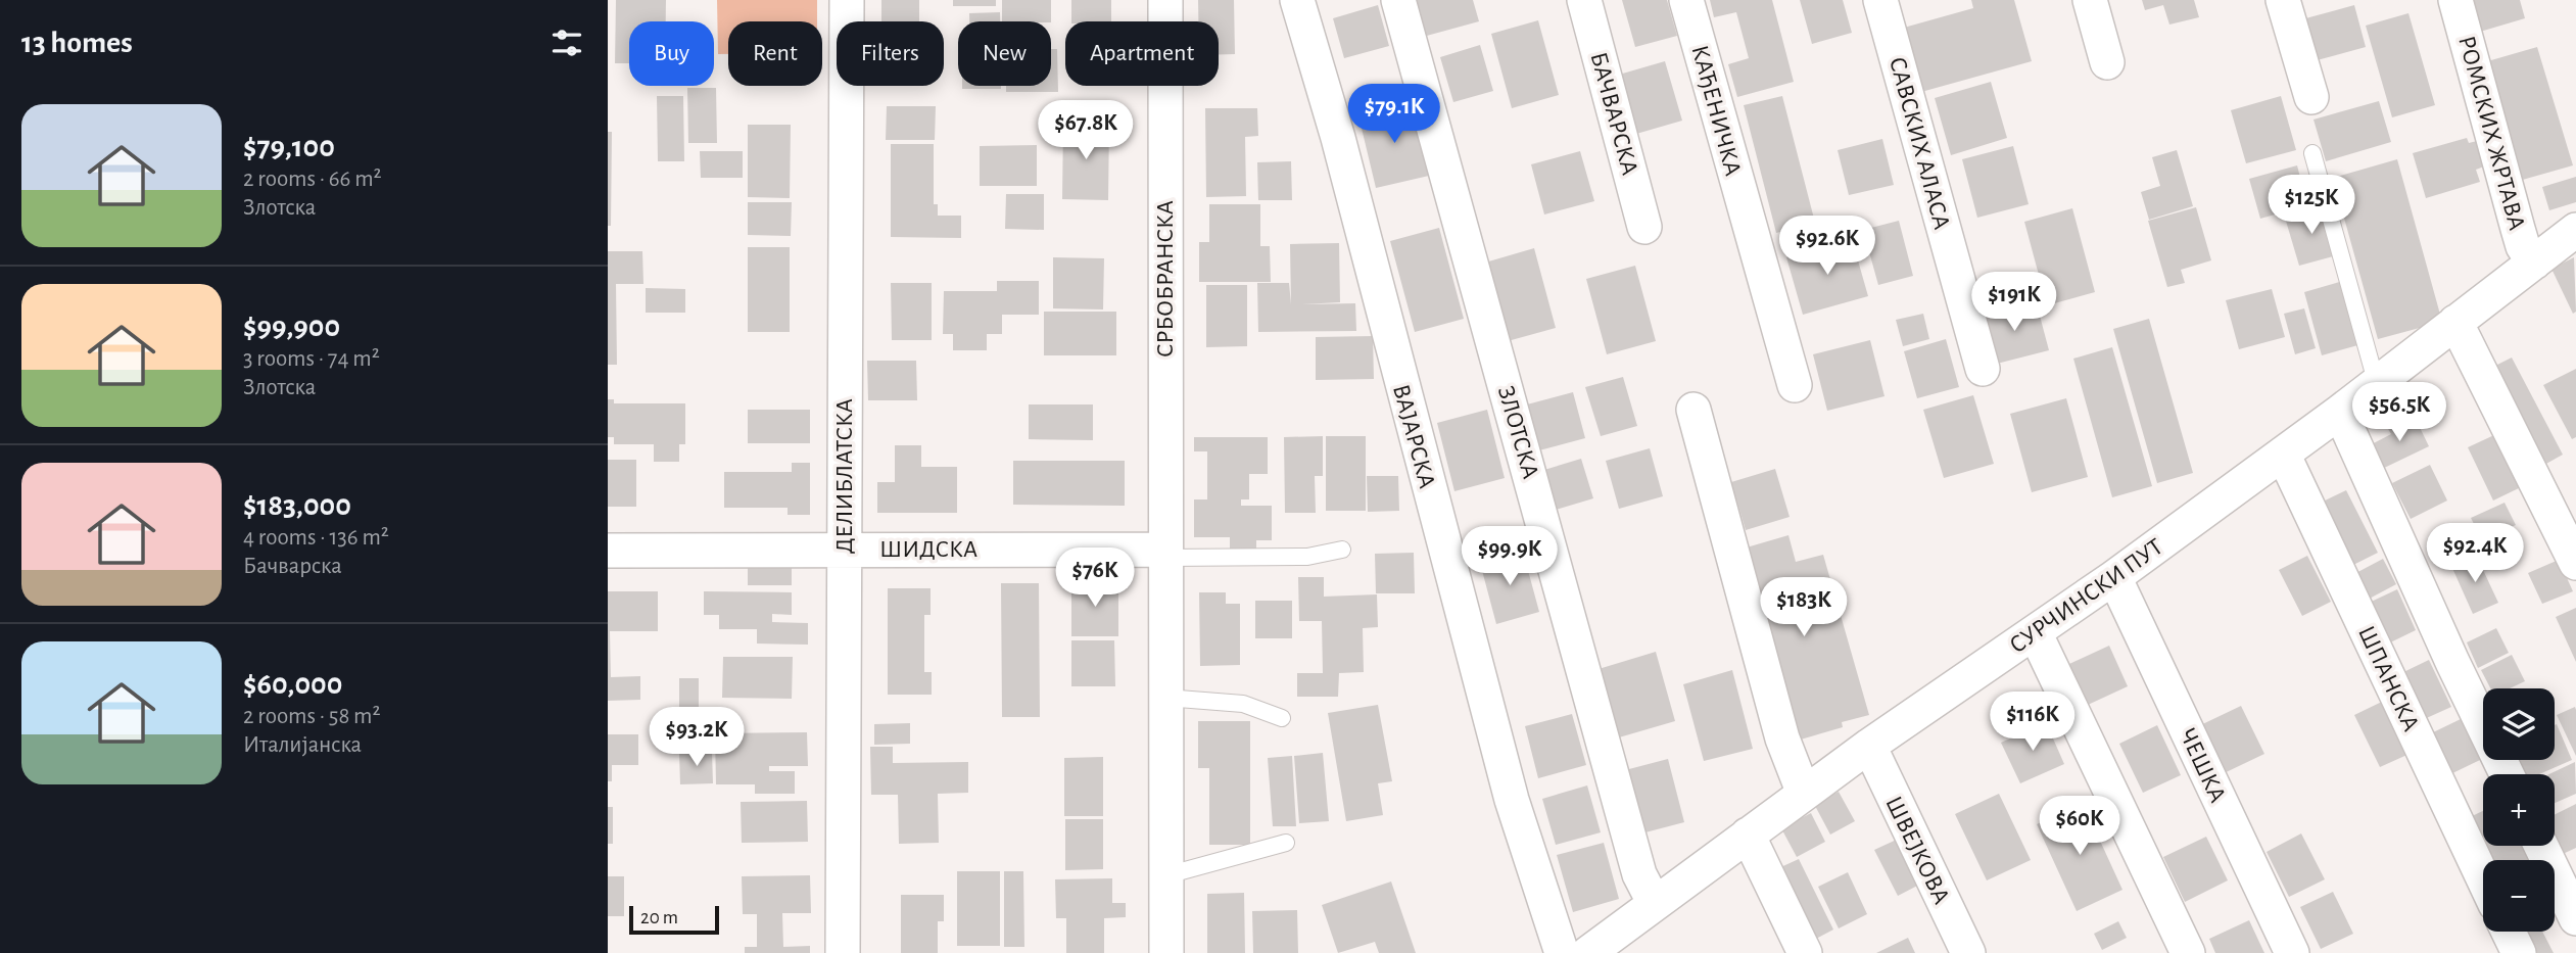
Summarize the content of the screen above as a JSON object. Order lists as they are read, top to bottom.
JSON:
{
  "streets": {
    "street": [
      "КАЂЕНИЧКА",
      "БАЧВАРСКА",
      "РОМСКИХ ЖРТАВА",
      "САВСКИХ АЛАСА",
      "СРБОБРАНСКА",
      "ЗЛОТСКА",
      "ВАЈАРСКА",
      "ДЕЛИБЛАТСКА",
      "ШИДСКА",
      "СУРЧИНСКИ ПУТ",
      "ШПАНСКА",
      "ЧЕШКА",
      "ШВЕЈКОВА"
    ]
  },
  "crossings": [
    ["РОМСКИХ ЖРТАВА", "СУРЧИНСКИ ПУТ"],
    ["СРБОБРАНСКА", "ШИДСКА"],
    ["ЗЛОТСКА", "СУРЧИНСКИ ПУТ"],
    ["ДЕЛИБЛАТСКА", "ШИДСКА"],
    ["СУРЧИНСКИ ПУТ", "ШПАНСКА"],
    ["СУРЧИНСКИ ПУТ", "ЧЕШКА"],
    ["СУРЧИНСКИ ПУТ", "ШВЕЈКОВА"]
  ],
  "scale_bar": "20 m",
  "page": {
    "heading": "13 homes",
    "chip": [
      "Buy",
      "Rent",
      "Filters",
      "New",
      "Apartment"
    ],
    "price": [
      "$79.1K",
      "$67.8K",
      "$125K",
      "$92.6K",
      "$191K",
      "$56.5K",
      "$92.4K",
      "$99.9K",
      "$76K",
      "$183K",
      "$116K",
      "$93.2K",
      "$60K"
    ],
    "list": [
      {
        "name": "$79,100",
        "note": "2 rooms · 66 m² · Злотска"
      },
      {
        "name": "$99,900",
        "note": "3 rooms · 74 m² · Злотска"
      },
      {
        "name": "$183,000",
        "note": "4 rooms · 136 m² · Бачварска"
      },
      {
        "name": "$60,000",
        "note": "2 rooms · 58 m² · Италијанска"
      }
    ],
    "map_buttons": ["+", "−"],
    "scale": "20 m"
  }
}
